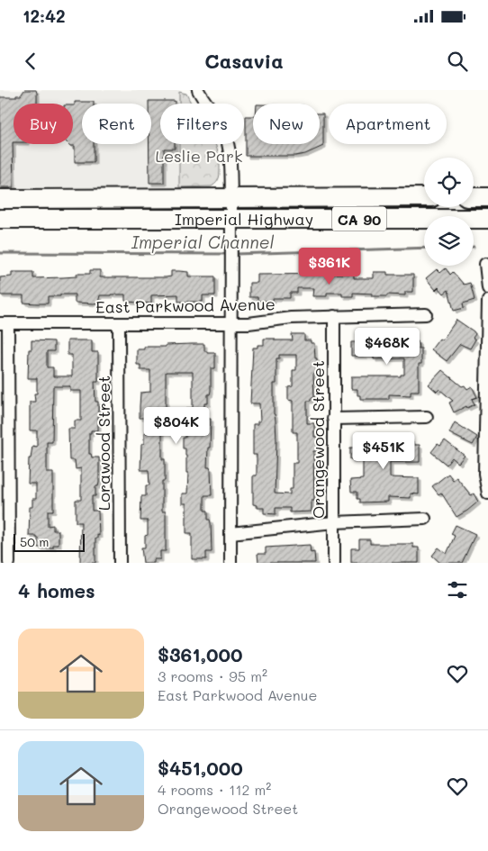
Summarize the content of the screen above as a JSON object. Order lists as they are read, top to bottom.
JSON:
{
  "streets": {
    "main road": ["Imperial Highway", "CA 90"],
    "street": ["East Parkwood Avenue", "Orangewood Street", "Lorawood Street"]
  },
  "crossings": [
    ["East Parkwood Avenue", "Orangewood Street"],
    ["East Parkwood Avenue", "Lorawood Street"]
  ],
  "water": ["Imperial Channel"],
  "parks": ["Leslie Park"],
  "scale_bar": "50 m",
  "page": {
    "status": "12:42",
    "header": "Casavia",
    "chip": [
      "Buy",
      "Rent",
      "Filters",
      "New",
      "Apartment"
    ],
    "price": [
      "$361K",
      "$468K",
      "$804K",
      "$451K"
    ],
    "scale": "50 m",
    "heading": "4 homes",
    "list": [
      {
        "name": "$361,000",
        "note": "3 rooms · 95 m² · East Parkwood Avenue"
      },
      {
        "name": "$451,000",
        "note": "4 rooms · 112 m² · Orangewood Street"
      }
    ]
  }
}
